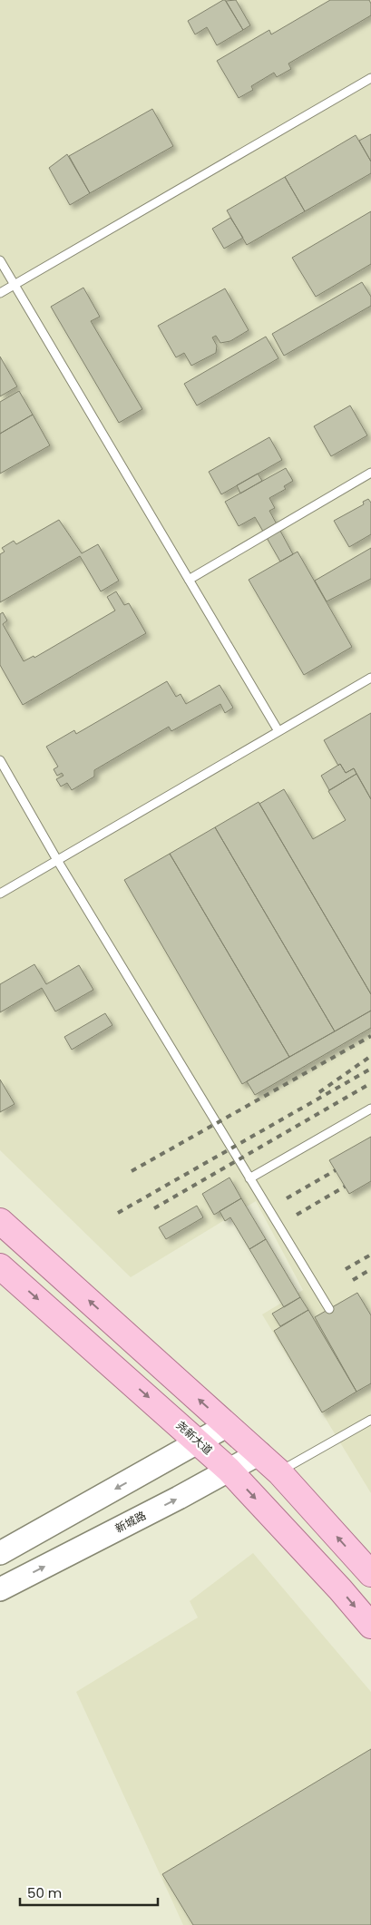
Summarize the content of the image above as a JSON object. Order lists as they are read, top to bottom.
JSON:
{
  "streets": {
    "main road": ["尧新大道", "新城路"]
  },
  "crossings": [
    ["尧新大道", "新城路"]
  ],
  "scale_bar": "50 m"
}
